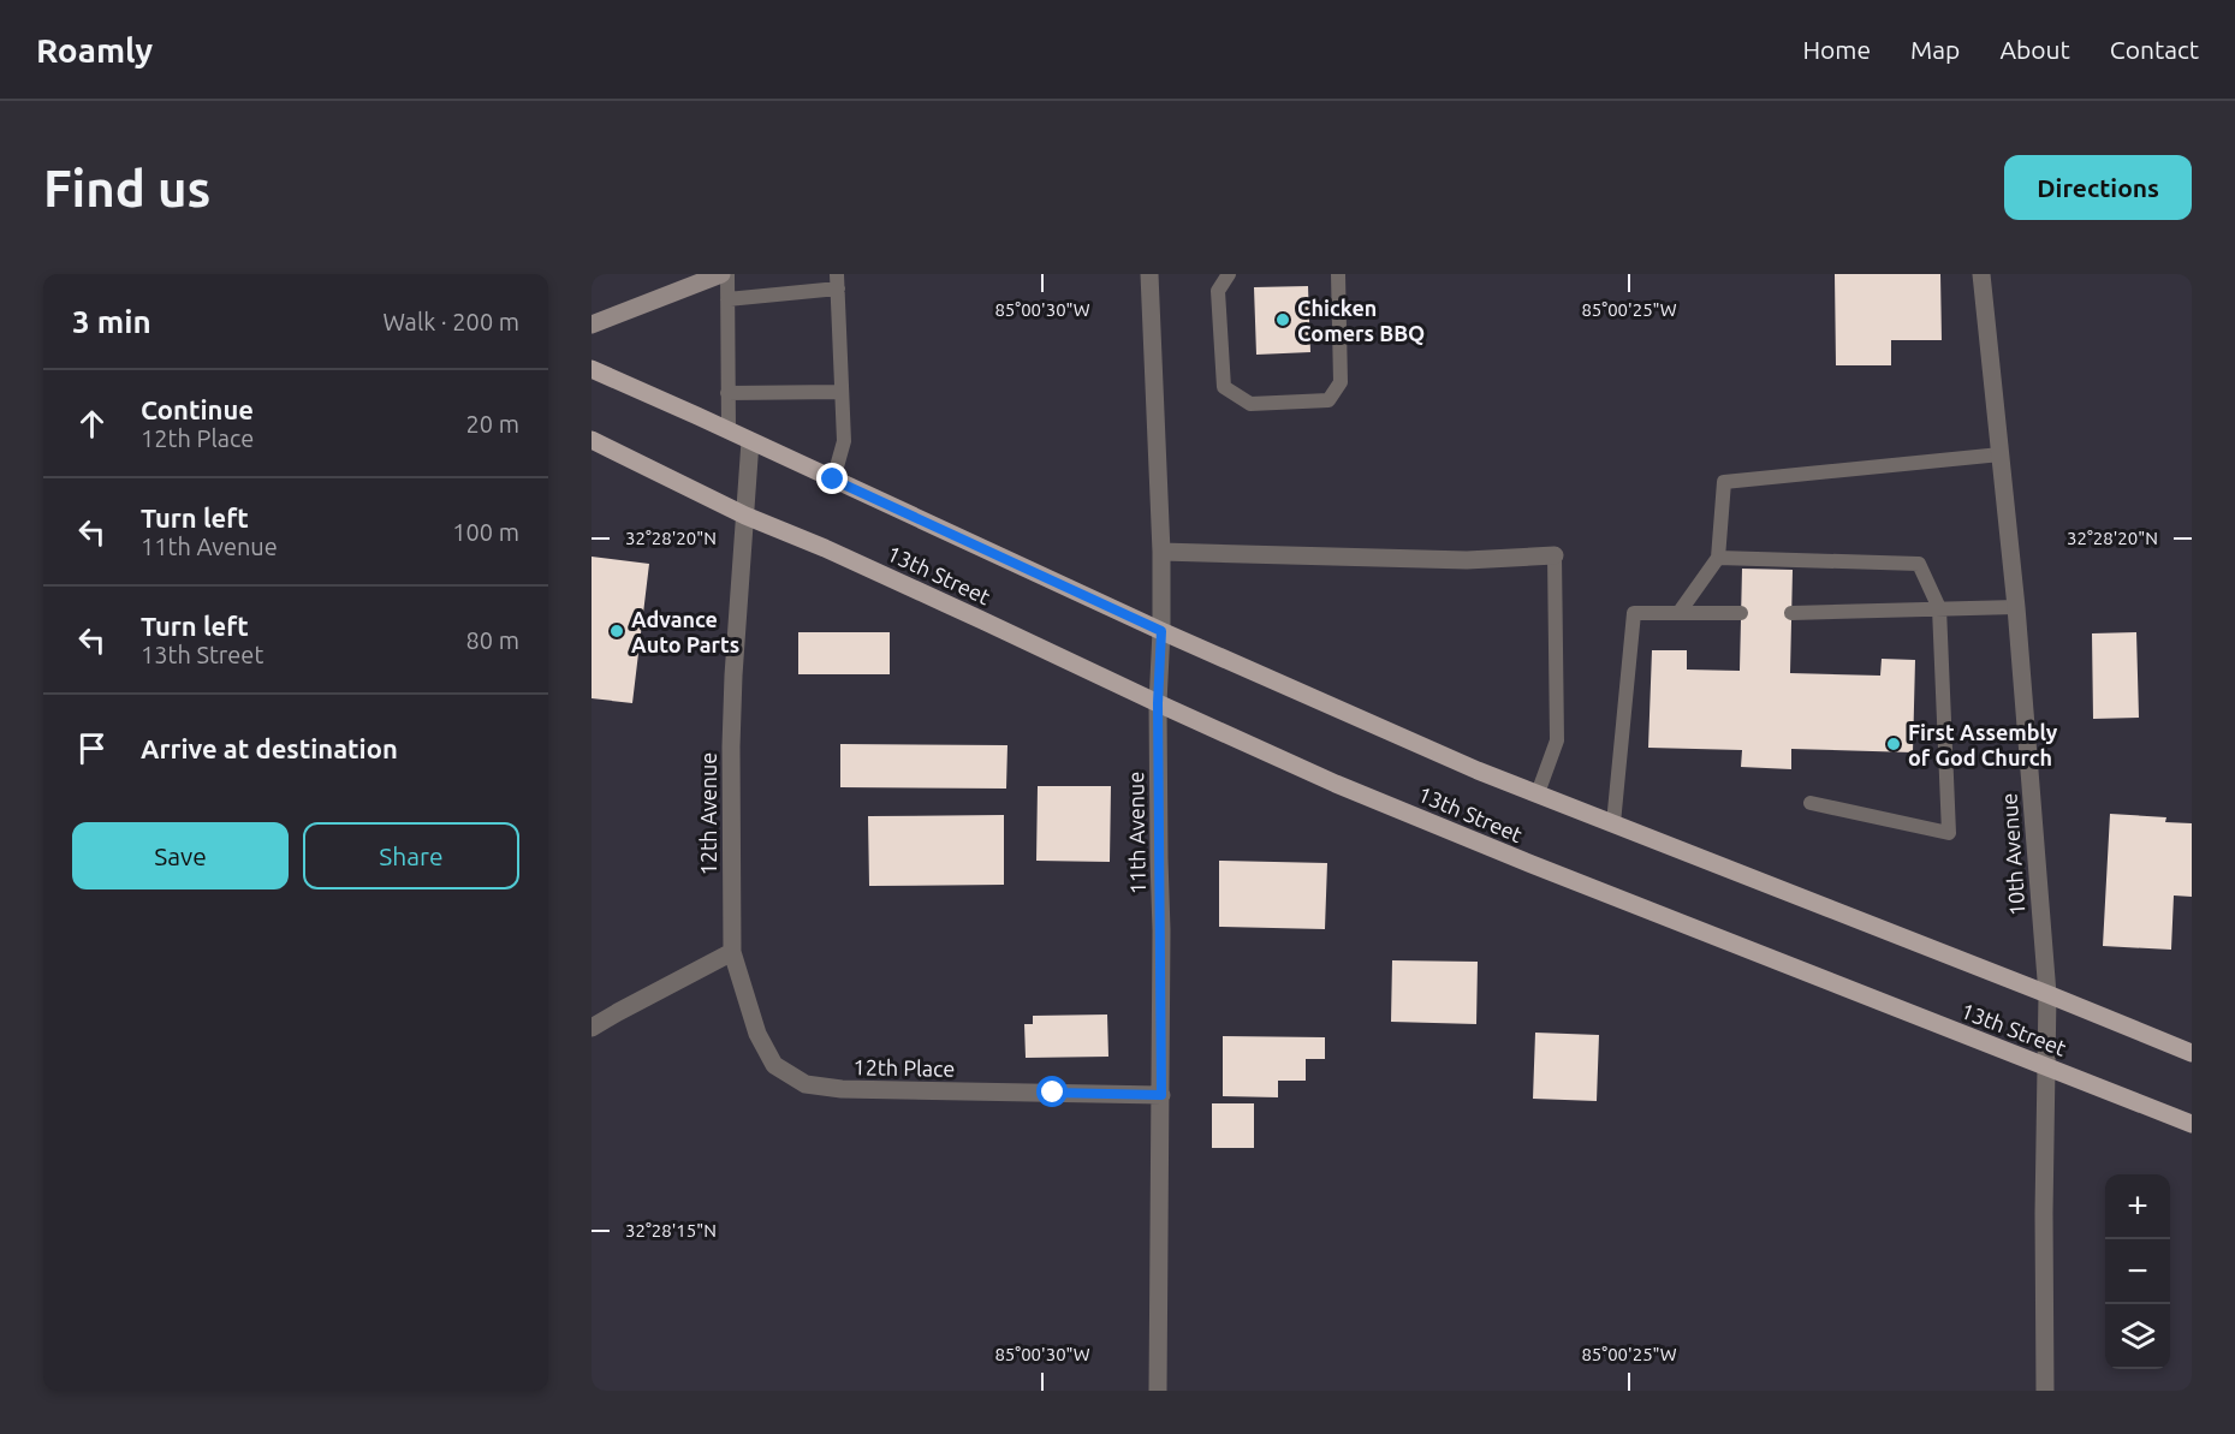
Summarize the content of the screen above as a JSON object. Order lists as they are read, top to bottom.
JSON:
{
  "streets": {
    "main road": ["13th Street"],
    "street": [
      "12th Avenue",
      "11th Avenue",
      "10th Avenue",
      "12th Place"
    ]
  },
  "crossings": [
    ["13th Street", "12th Avenue"],
    ["13th Street", "11th Avenue"],
    ["13th Street", "10th Avenue"],
    ["12th Avenue", "12th Place"],
    ["11th Avenue", "12th Place"]
  ],
  "places": ["Chicken Comers BBQ", "Advance Auto Parts", "First Assembly of God Church"],
  "page": {
    "header": "Roamly",
    "nav": [
      "Home",
      "Map",
      "About",
      "Contact"
    ],
    "buttons": [
      "Directions",
      ["Save", "Share"]
    ],
    "title": "Find us",
    "heading": ["3 min", "Walk · 200 m"],
    "list": [
      ["Continue", "12th Place", "20 m"],
      ["Turn left", "11th Avenue", "100 m"],
      ["Turn left", "13th Street", "80 m"],
      "Arrive at destination"
    ],
    "map_buttons": ["+", "−"]
  },
  "coordinates": [
    "85°00'30\"W",
    "85°00'25\"W",
    "32°28'20\"N",
    "32°28'15\"N"
  ]
}
